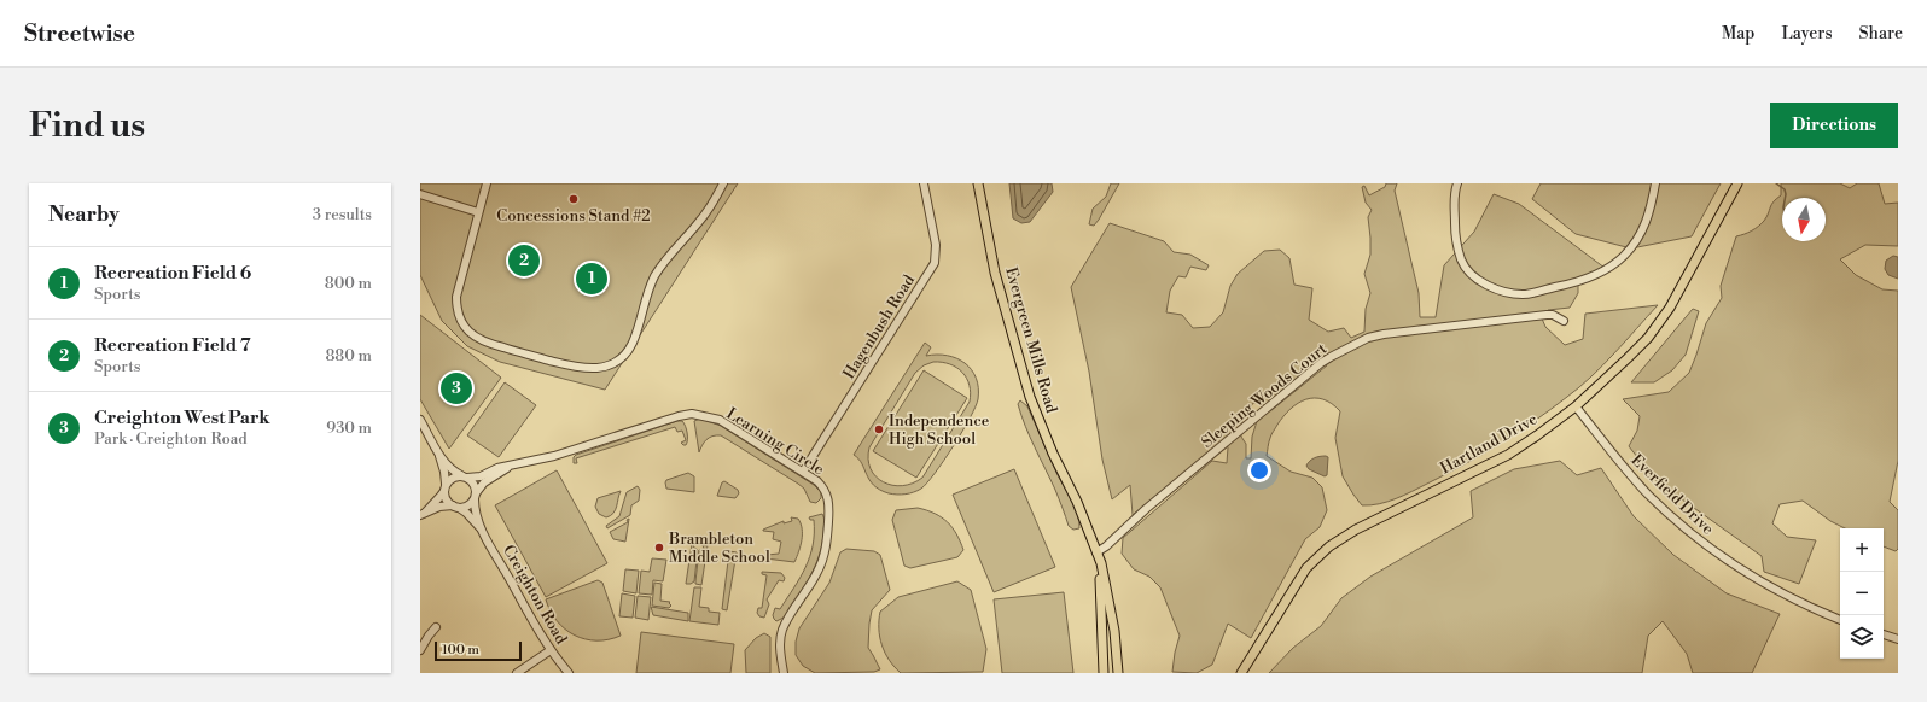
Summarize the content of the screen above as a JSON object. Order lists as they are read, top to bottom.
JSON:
{
  "streets": {
    "main road": ["Evergreen Mills Road", "Hartland Drive"],
    "street": [
      "Hagenbush Road",
      "Sleeping Woods Court",
      "Learning Circle",
      "Everfield Drive",
      "Creighton Road"
    ]
  },
  "crossings": [
    ["Hagenbush Road", "Learning Circle"],
    ["Evergreen Mills Road", "Sleeping Woods Court"],
    ["Learning Circle", "Creighton Road"],
    ["Hartland Drive", "Everfield Drive"]
  ],
  "places": ["Concessions Stand #2", "Independence High School", "Brambleton Middle School"],
  "scale_bar": "100 m",
  "north": "bottom",
  "page": {
    "header": "Streetwise",
    "nav": ["Map", "Layers", "Share"],
    "buttons": "Directions",
    "title": "Find us",
    "heading": ["Nearby", "3 results"],
    "pins": ["2", "1", "3"],
    "list": [
      {
        "mark": "1",
        "name": "Recreation Field 6",
        "note": "Sports",
        "value": "800 m"
      },
      {
        "mark": "2",
        "name": "Recreation Field 7",
        "note": "Sports",
        "value": "880 m"
      },
      {
        "mark": "3",
        "name": "Creighton West Park",
        "note": "Park · Creighton Road",
        "value": "930 m"
      }
    ],
    "map_buttons": ["+", "−"],
    "scale": "100 m"
  }
}
